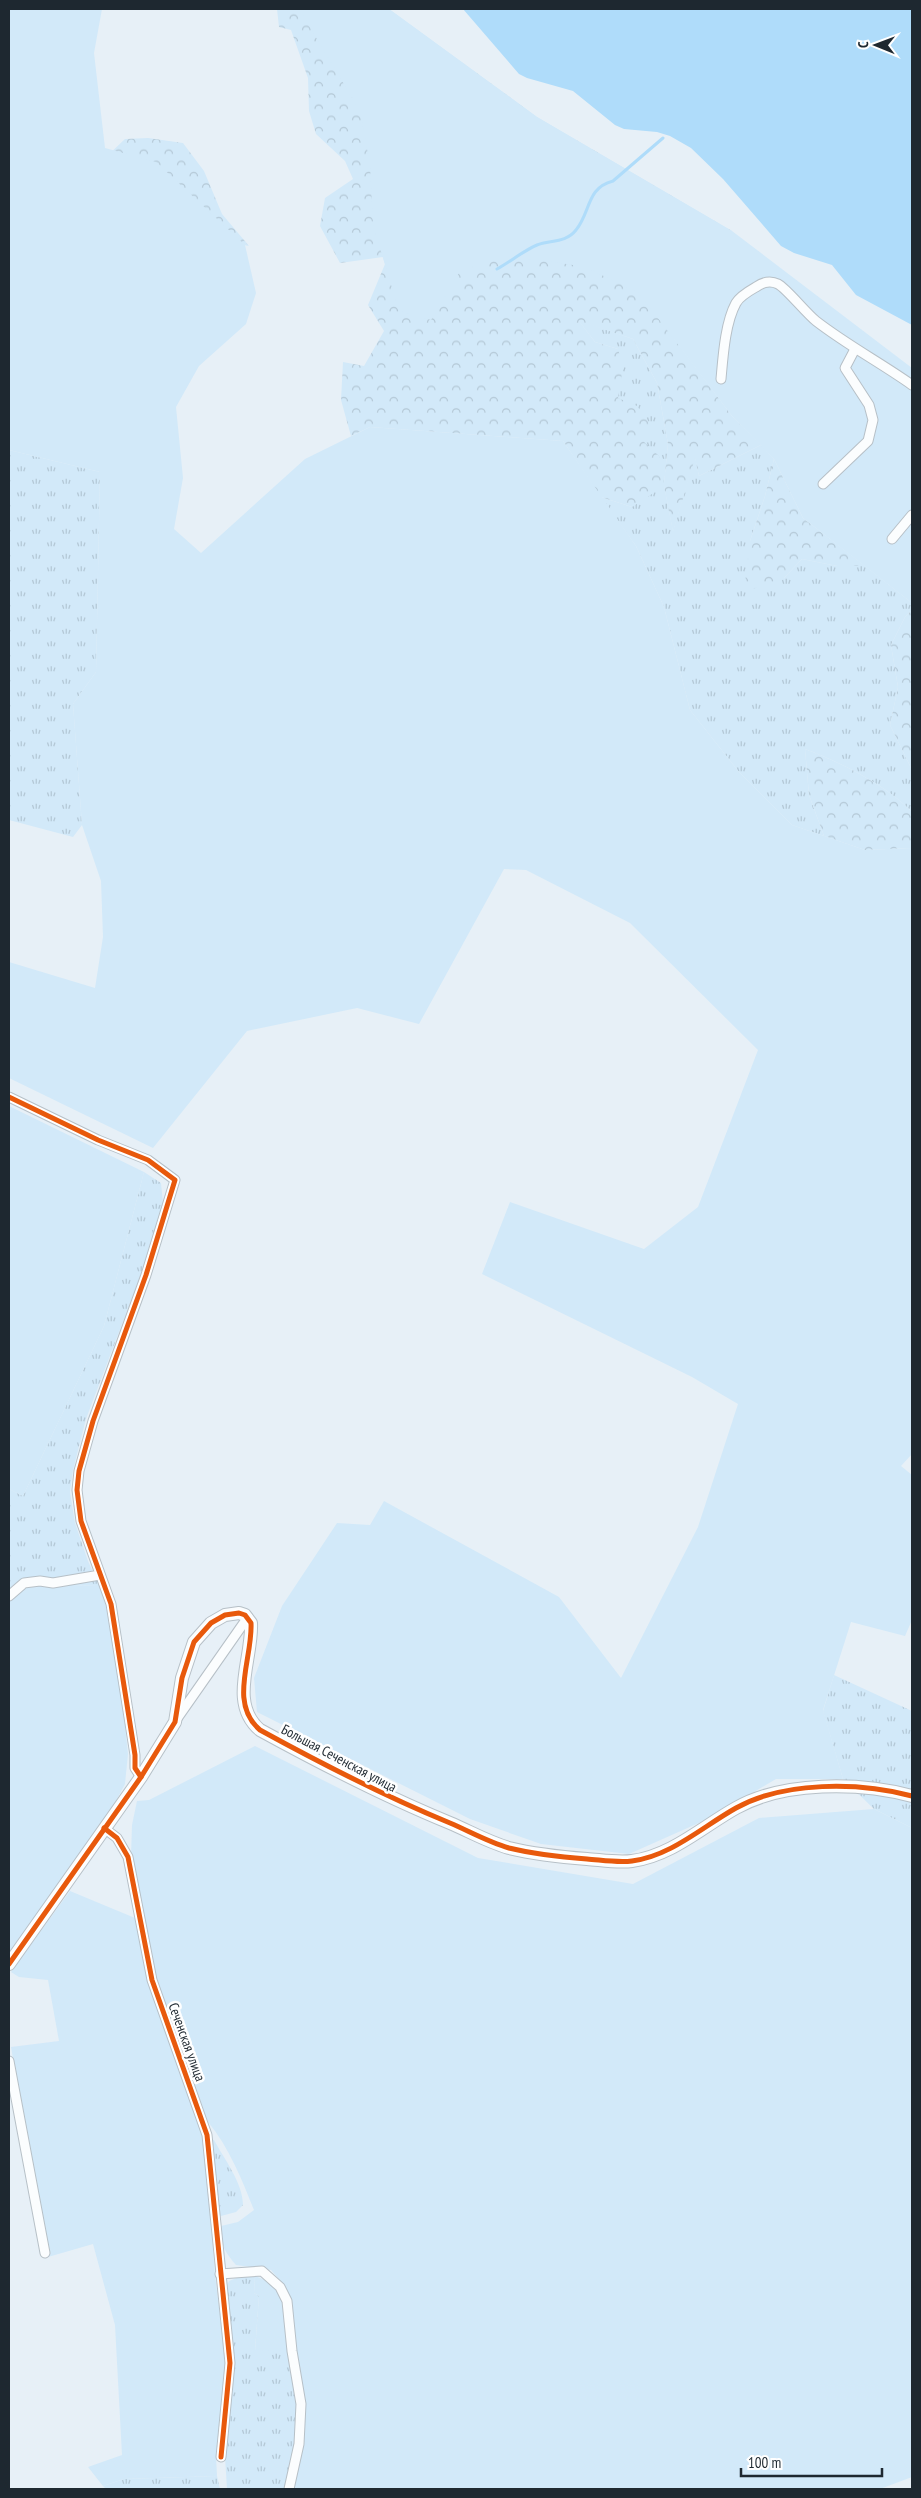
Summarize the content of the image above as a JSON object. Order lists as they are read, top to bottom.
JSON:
{
  "streets": {
    "street": ["Большая Сеченская улица", "Сеченская улица"]
  },
  "scale_bar": "100 m",
  "north": "left"
}
